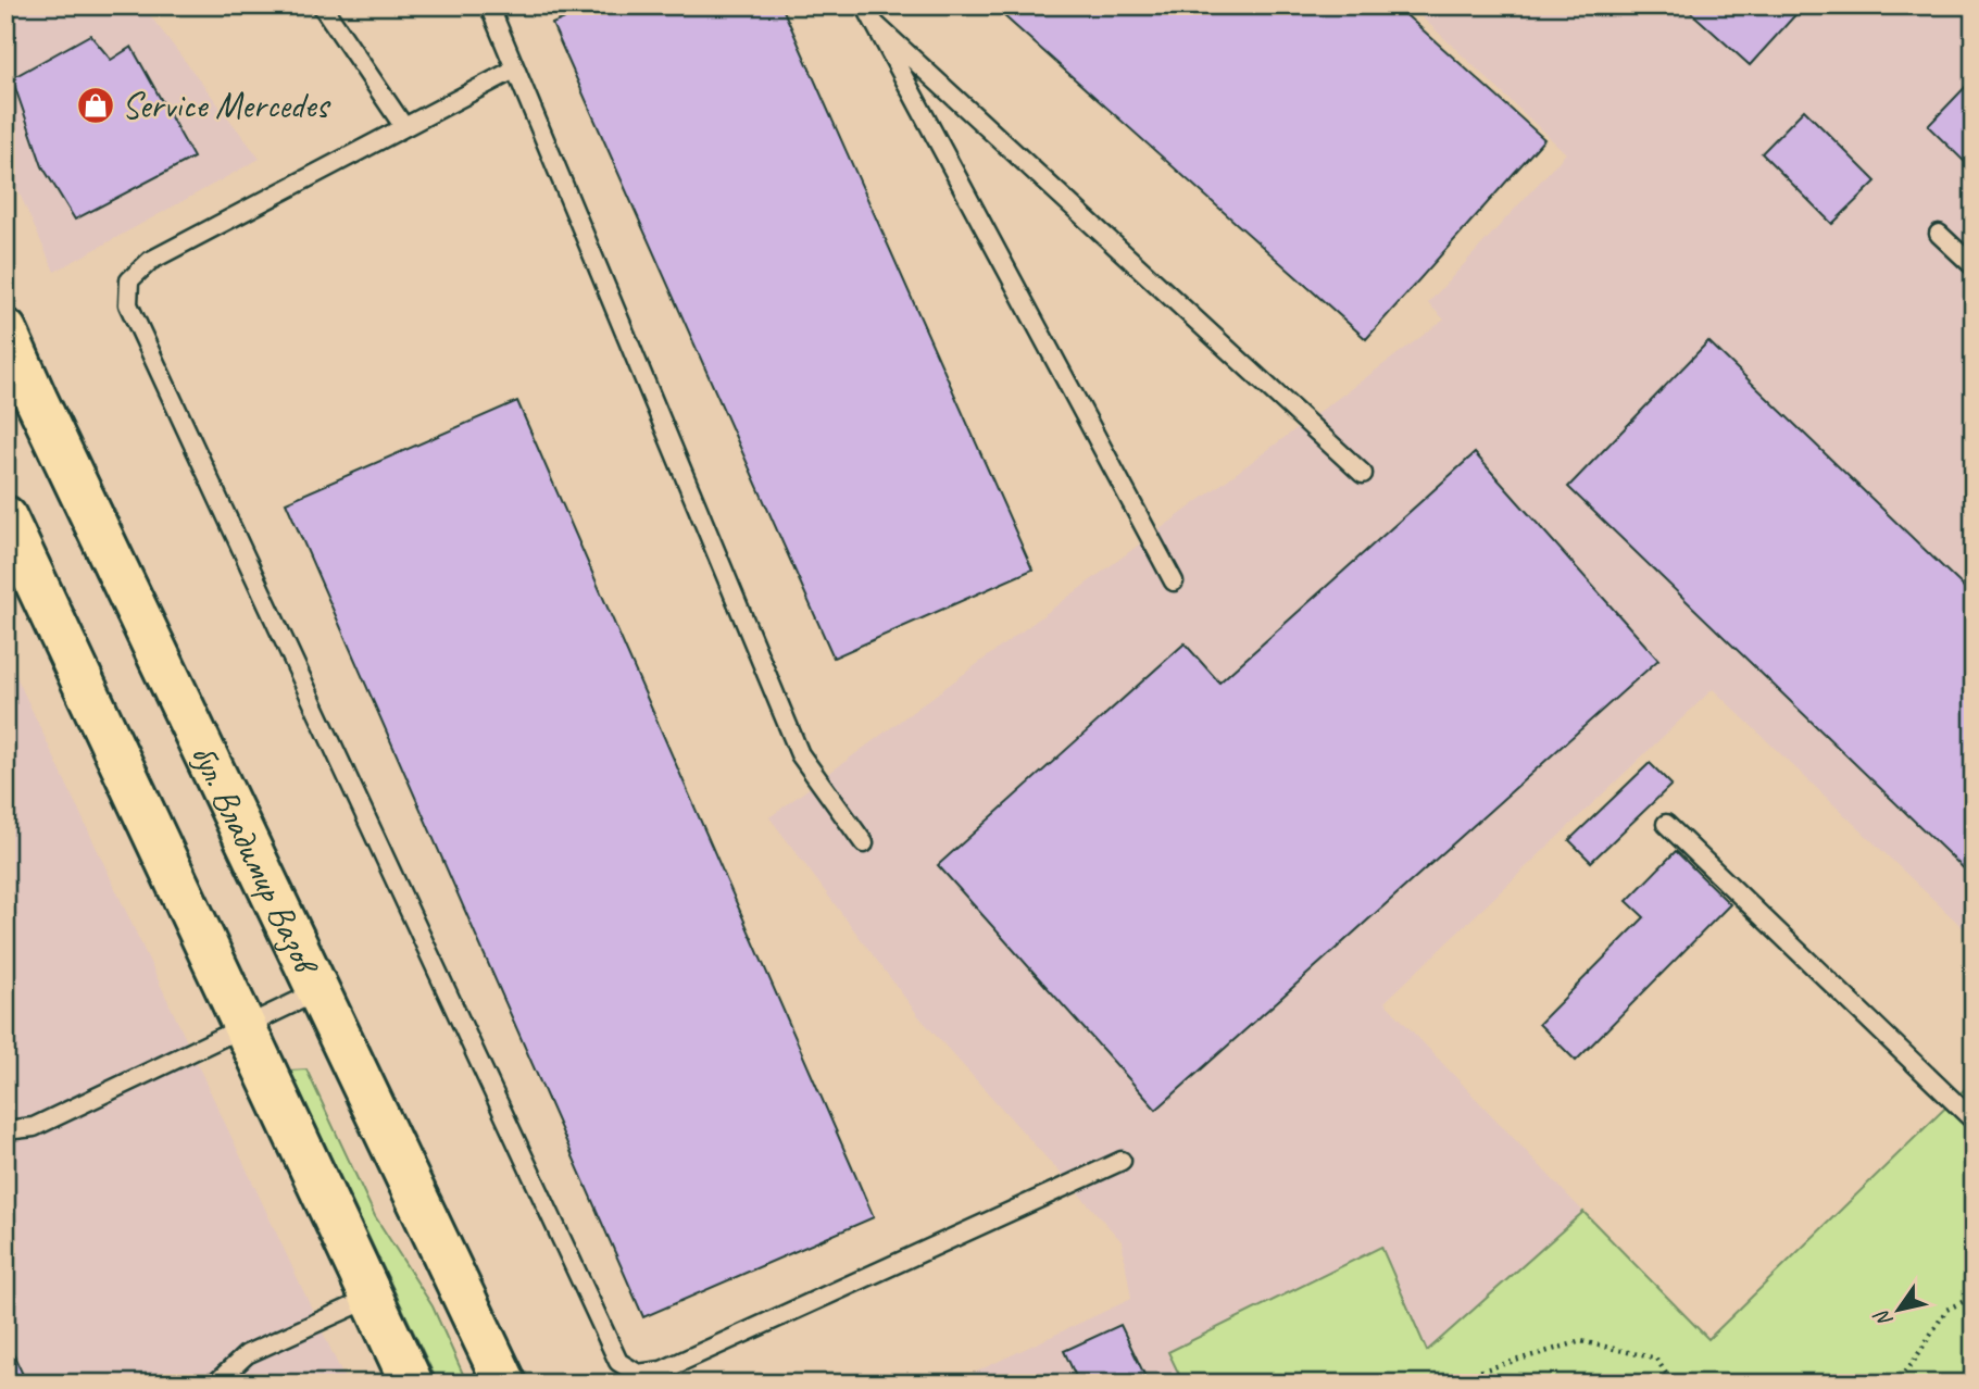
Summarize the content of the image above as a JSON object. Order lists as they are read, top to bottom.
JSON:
{
  "streets": {
    "main road": ["бул. Владимир Вазов"]
  },
  "places": {
    "shop": ["Service Mercedes"]
  },
  "north": "bottom left"
}
